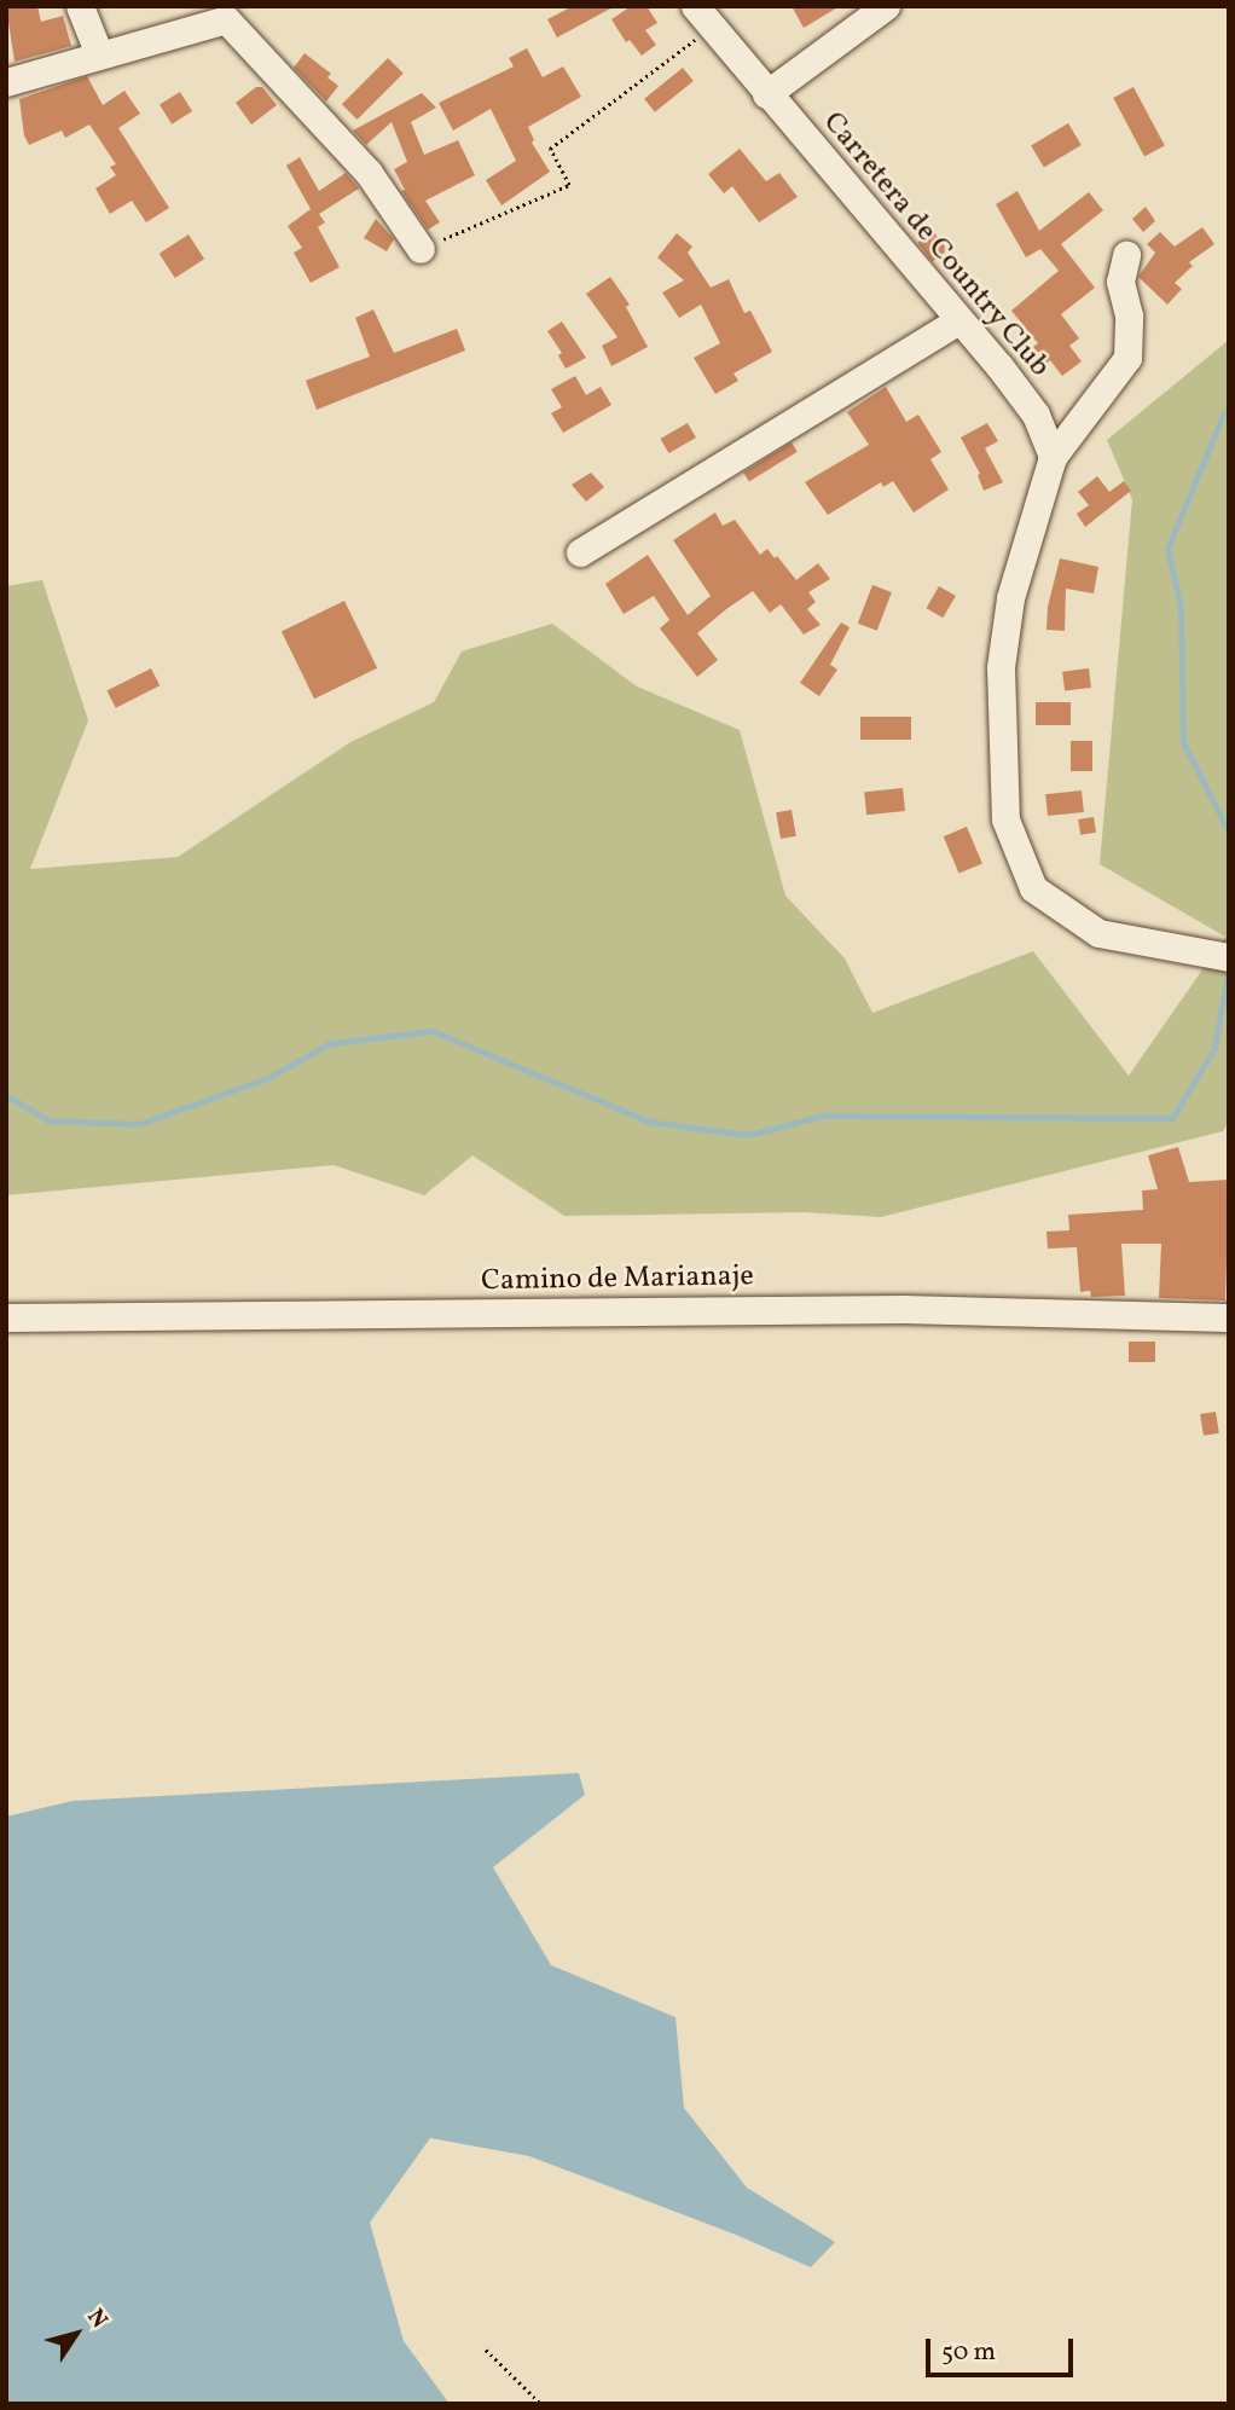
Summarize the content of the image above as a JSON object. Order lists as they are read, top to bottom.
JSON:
{
  "streets": {
    "street": ["Carretera de Country Club", "Camino de Marianaje"]
  },
  "scale_bar": "50 m",
  "north": "top right"
}
